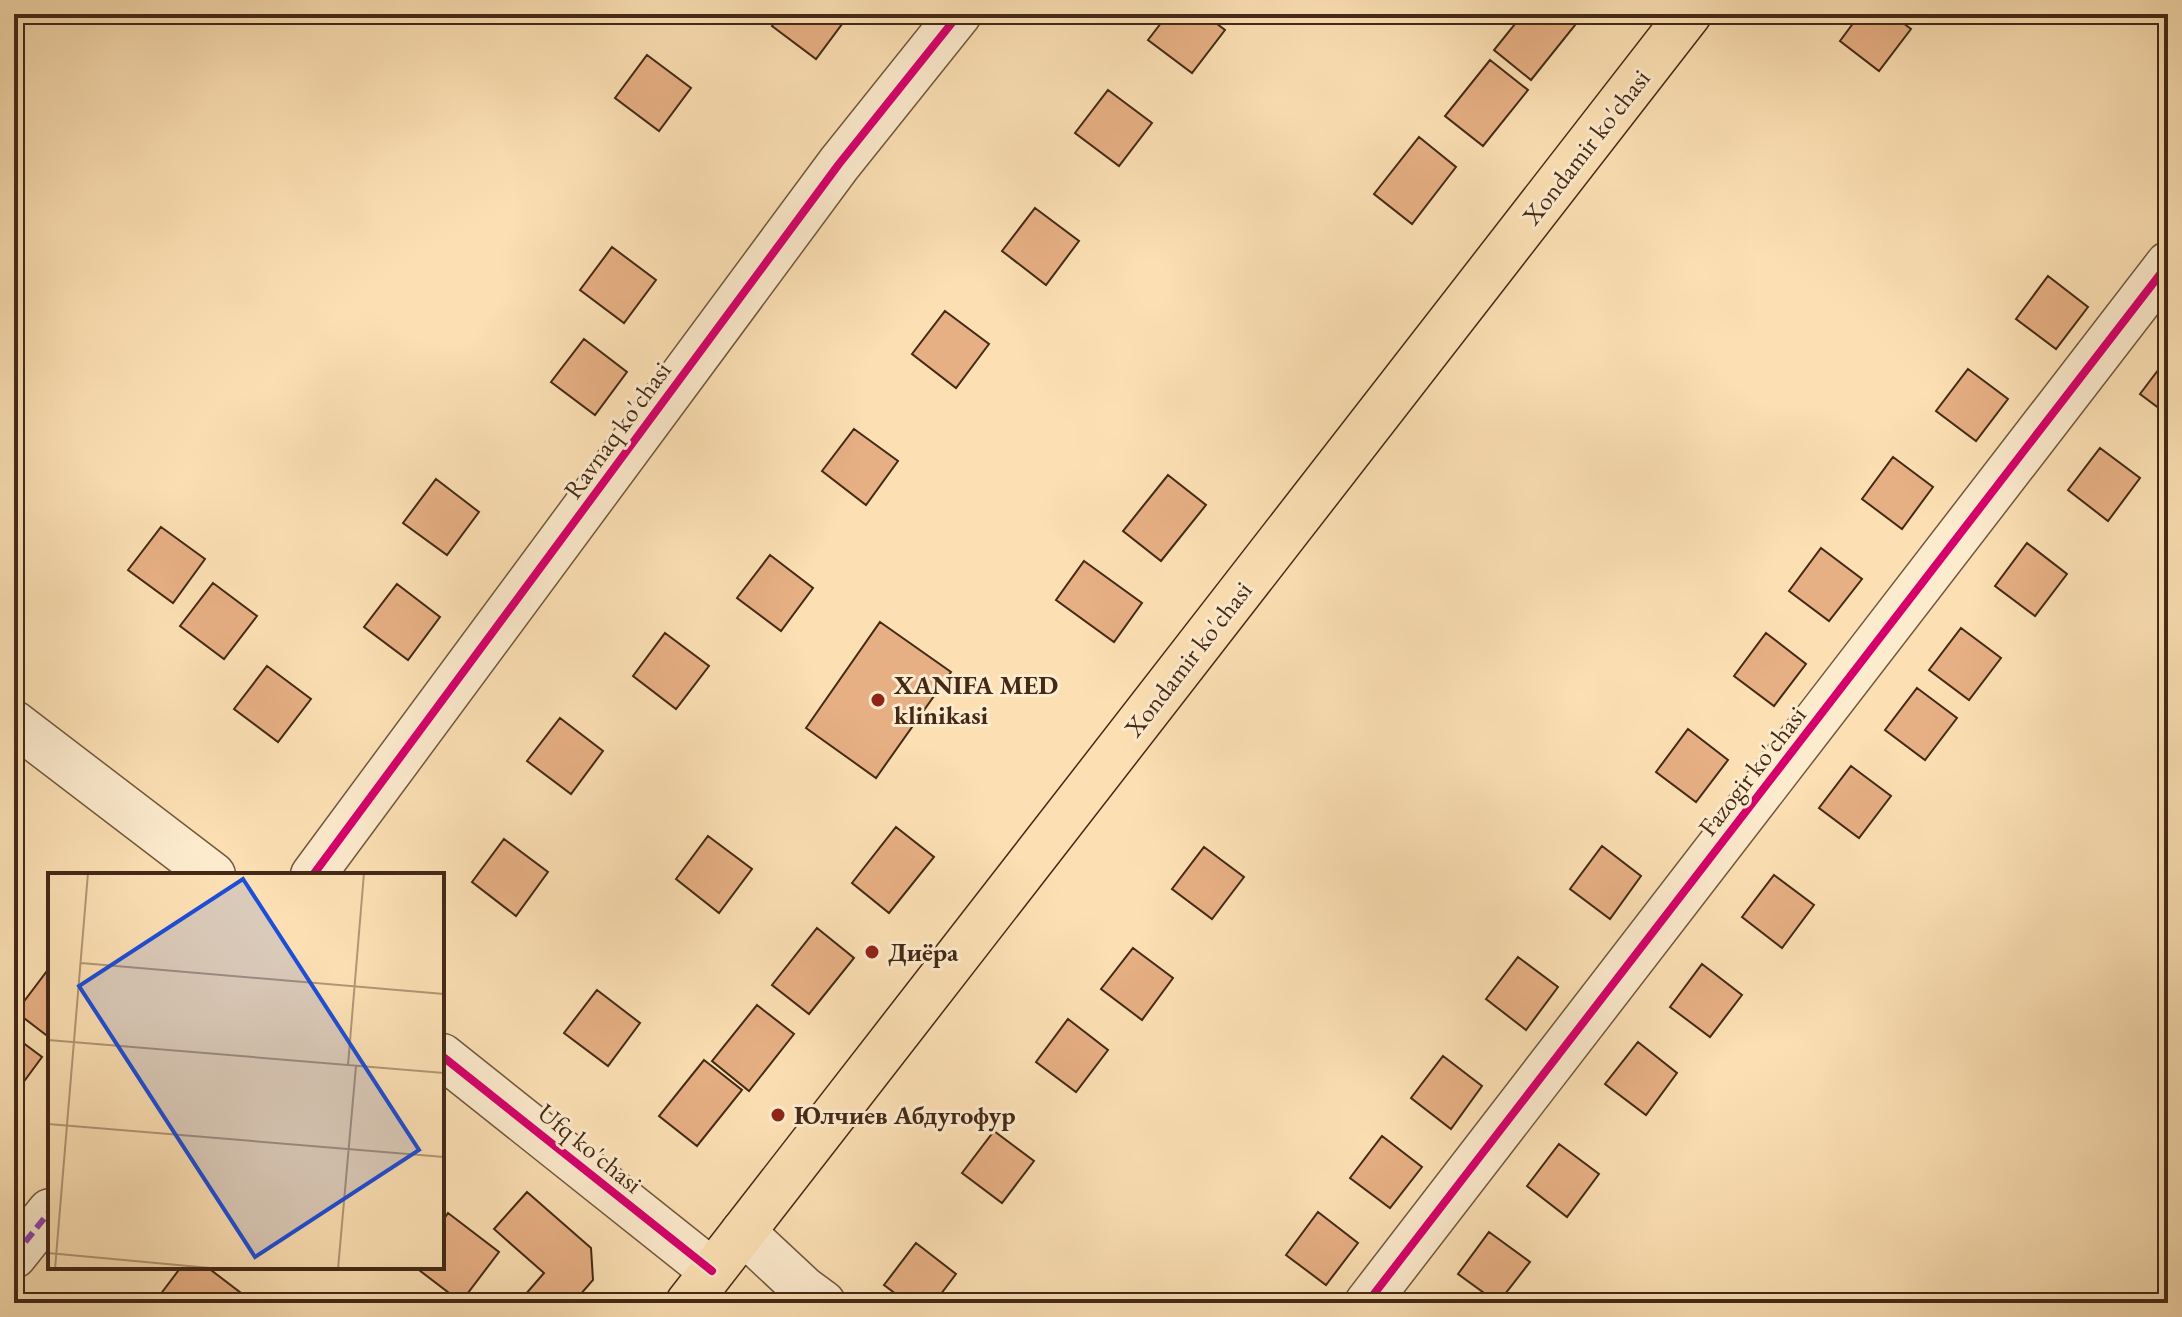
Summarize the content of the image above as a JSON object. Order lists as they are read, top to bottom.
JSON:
{
  "streets": {
    "main road": ["Xondamir ko'chasi"],
    "street": ["Ravnaq ko'chasi", "Fazogir ko'chasi", "Ufq ko'chasi"]
  },
  "crossings": [
    ["Xondamir ko'chasi", "Ufq ko'chasi"]
  ],
  "places": ["XANIFA MED klinikasi", "Диёра", "Юлчиев Абдугофур"]
}
